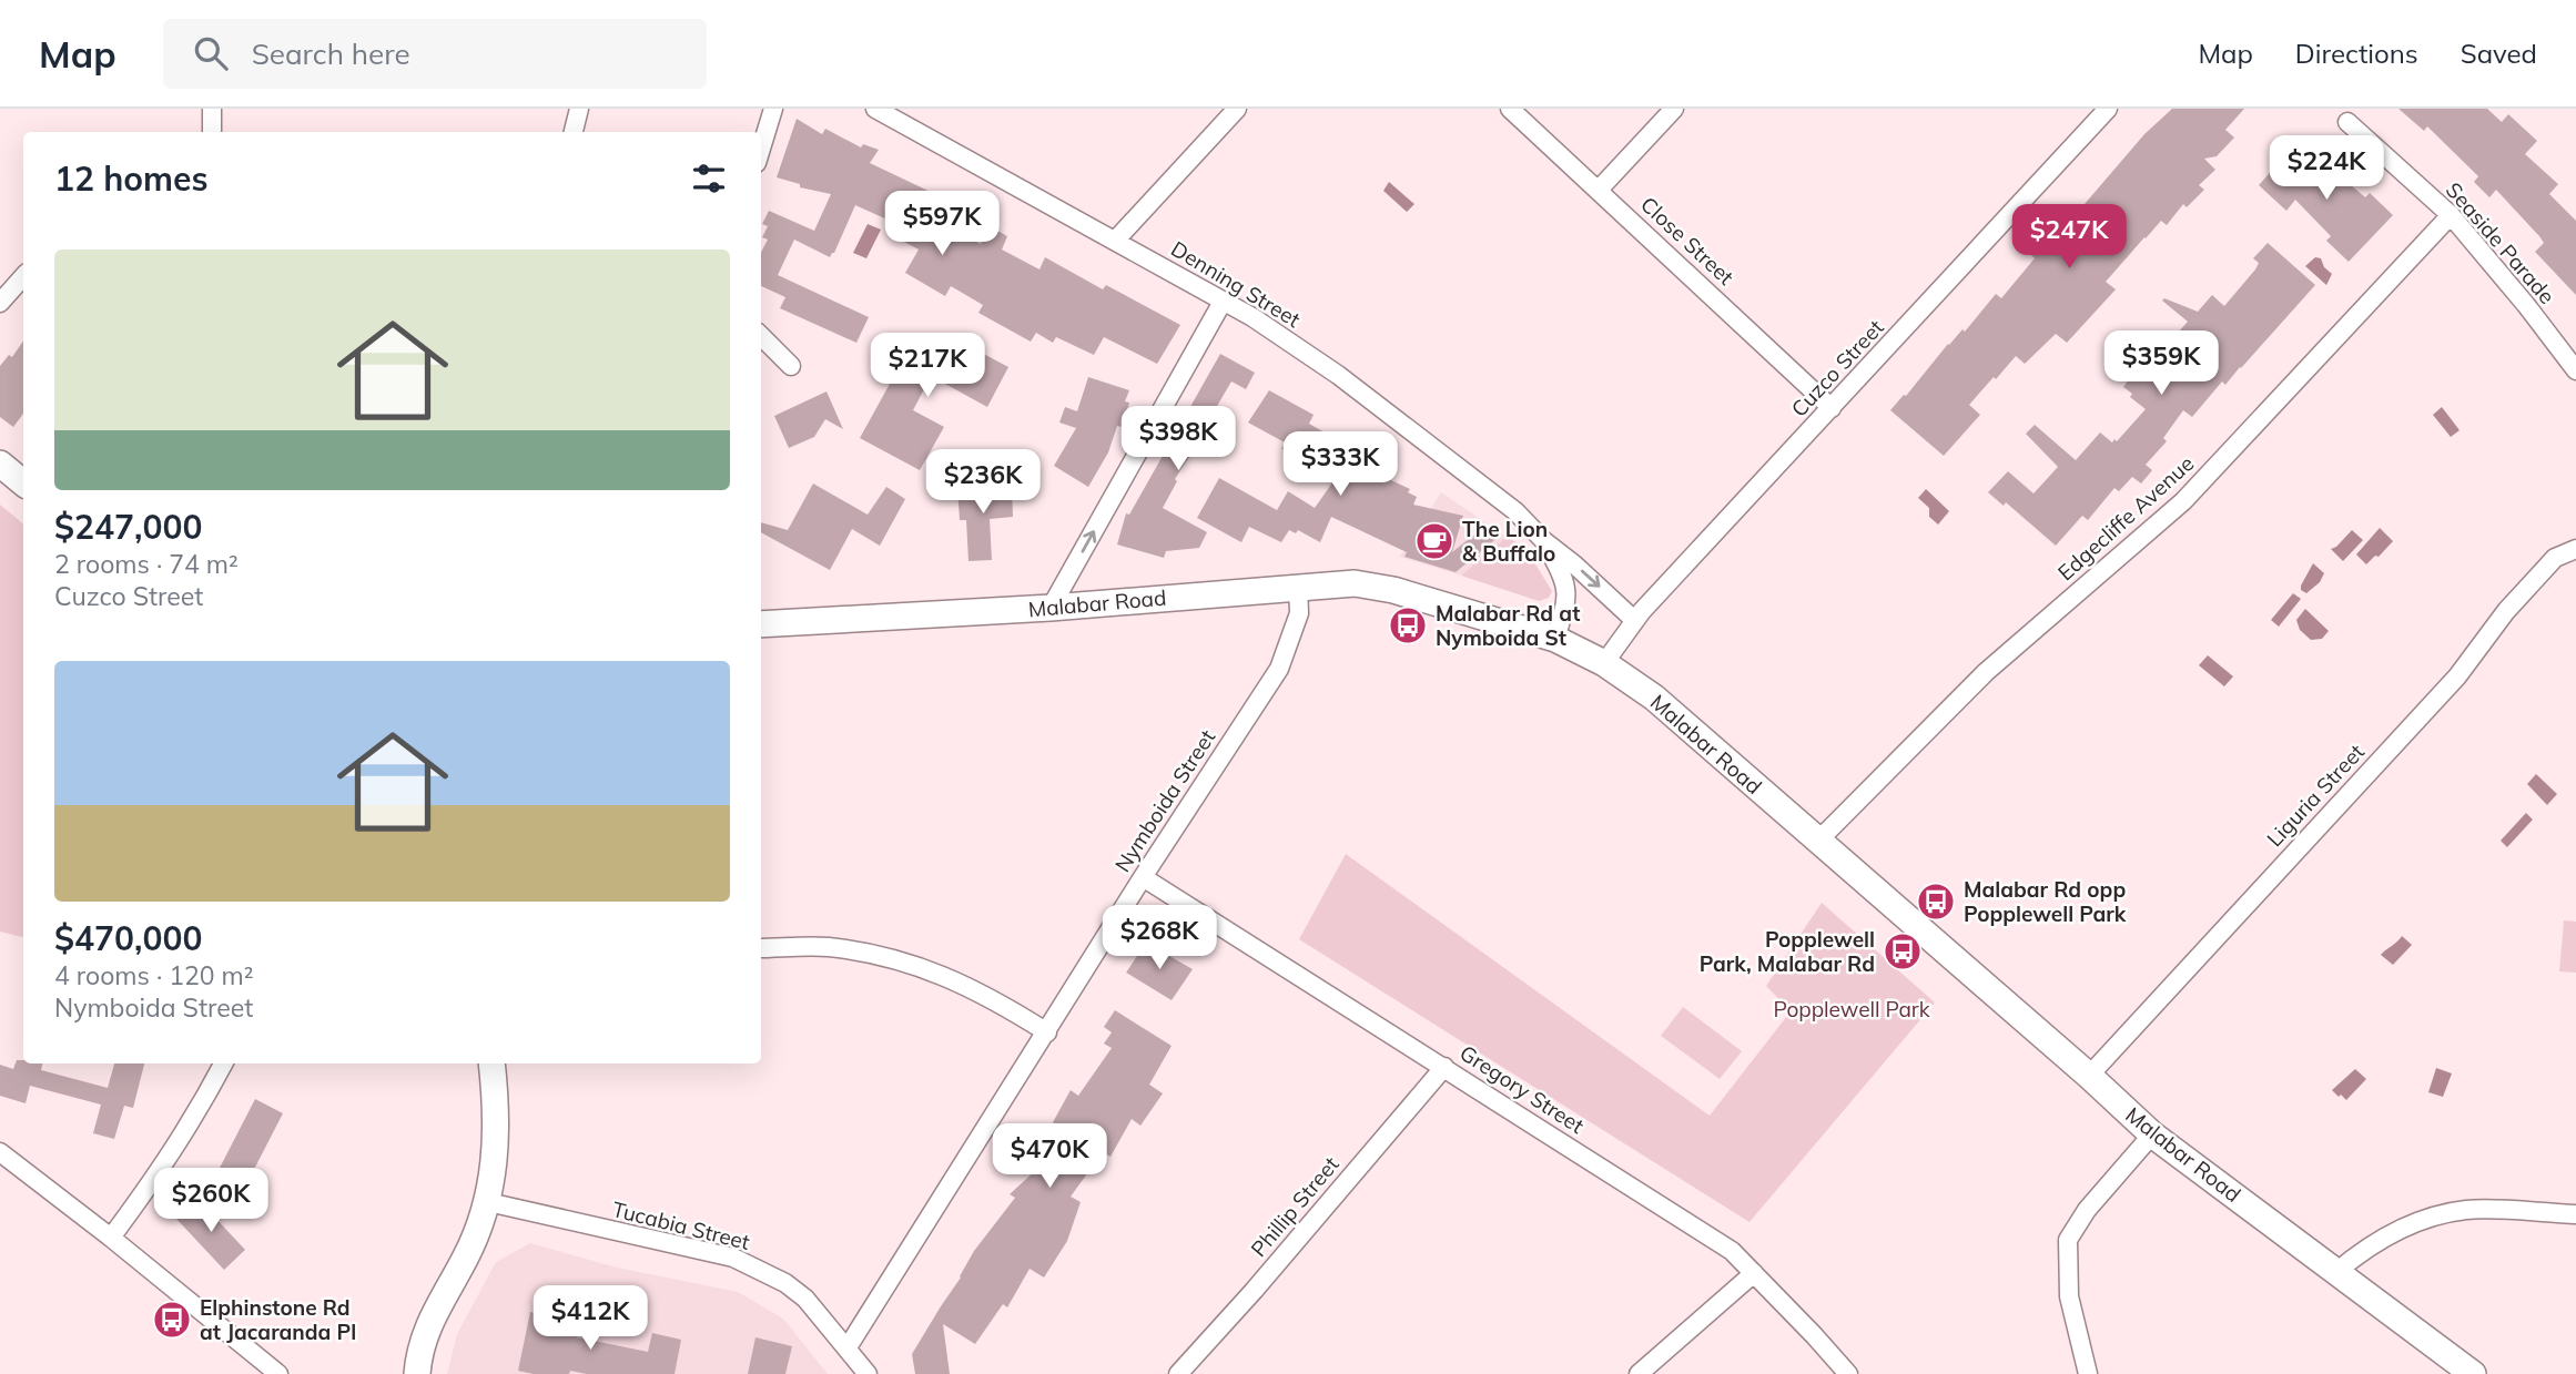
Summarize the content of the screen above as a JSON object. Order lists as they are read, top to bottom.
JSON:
{
  "streets": {
    "main road": ["Malabar Road"],
    "street": [
      "Close Street",
      "Seaside Parade",
      "Denning Street",
      "Cuzco Street",
      "Edgecliffe Avenue",
      "Liguria Street",
      "Nymboida Street",
      "Gregory Street",
      "Phillip Street",
      "Tucabia Street"
    ]
  },
  "crossings": [
    ["Close Street", "Cuzco Street"],
    ["Seaside Parade", "Edgecliffe Avenue"],
    ["Denning Street", "Cuzco Street"],
    ["Denning Street", "Malabar Road"],
    ["Cuzco Street", "Malabar Road"],
    ["Edgecliffe Avenue", "Malabar Road"],
    ["Malabar Road", "Liguria Street"],
    ["Malabar Road", "Nymboida Street"],
    ["Nymboida Street", "Gregory Street"],
    ["Nymboida Street", "Tucabia Street"],
    ["Gregory Street", "Phillip Street"]
  ],
  "parks": ["Popplewell Park"],
  "places": {
    "cafe": ["The Lion & Buffalo"],
    "bus stop": [
      "Malabar Rd at Nymboida St",
      "Malabar Rd opp Popplewell Park",
      "Popplewell Park, Malabar Rd",
      "Elphinstone Rd at Jacaranda Pl"
    ]
  },
  "page": {
    "header": "Map",
    "search": "Search here",
    "nav": ["Map", "Directions", "Saved"],
    "heading": "12 homes",
    "price": [
      "$224K",
      "$597K",
      "$247K",
      "$359K",
      "$217K",
      "$398K",
      "$333K",
      "$236K",
      "$268K",
      "$470K",
      "$260K",
      "$412K"
    ],
    "list": [
      {
        "name": "$247,000",
        "note": "2 rooms · 74 m² · Cuzco Street"
      },
      {
        "name": "$470,000",
        "note": "4 rooms · 120 m² · Nymboida Street"
      }
    ]
  }
}
